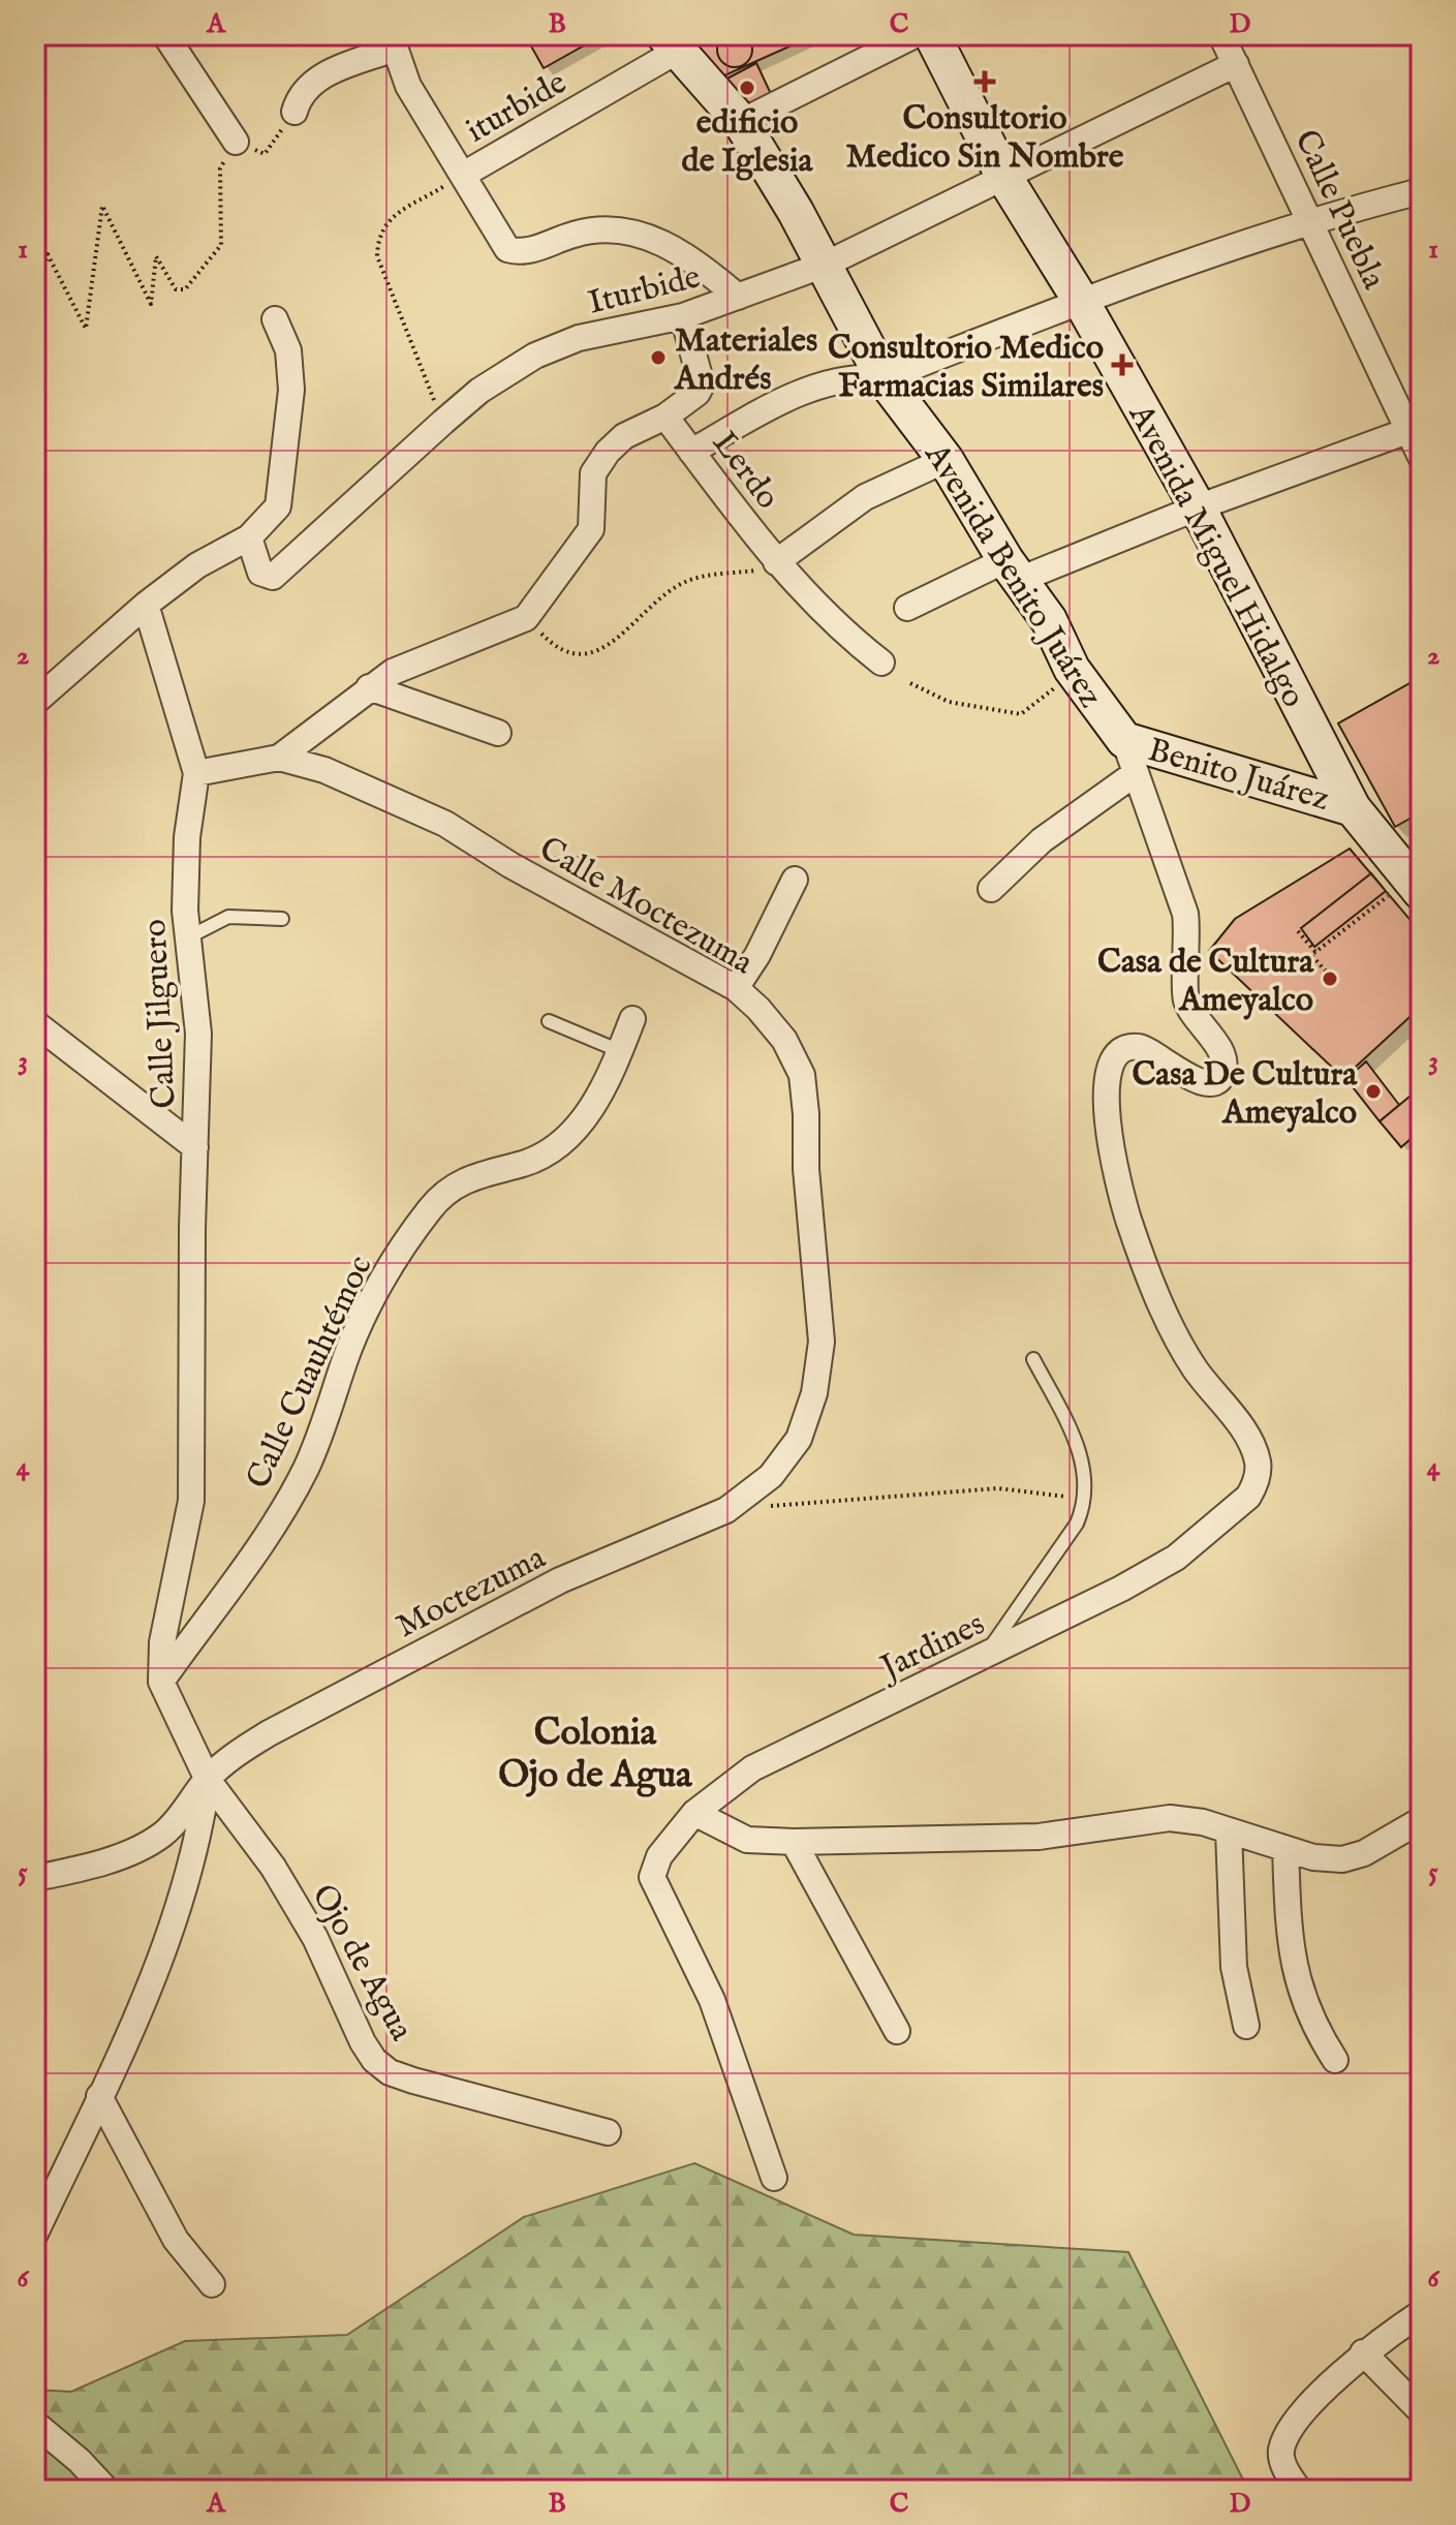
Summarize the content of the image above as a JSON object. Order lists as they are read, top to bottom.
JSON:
{
  "streets": {
    "street": [
      "iturbide",
      "Calle Puebla",
      "Iturbide",
      "Lerdo",
      "Avenida Miguel Hidalgo",
      "Avenida Benito Juárez",
      "Benito Juárez",
      "Calle Moctezuma",
      "Calle Jilguero",
      "Calle Cuauhtémoc",
      "Moctezuma",
      "Jardines",
      "Ojo de Agua"
    ]
  },
  "crossings": [
    ["iturbide", "Iturbide"],
    ["iturbide", "Avenida Benito Juárez"],
    ["Calle Puebla", "Iturbide"],
    ["Iturbide", "Avenida Miguel Hidalgo"],
    ["Iturbide", "Avenida Benito Juárez"],
    ["Avenida Miguel Hidalgo", "Benito Juárez"],
    ["Avenida Benito Juárez", "Benito Juárez"],
    ["Avenida Benito Juárez", "Jardines"],
    ["Benito Juárez", "Jardines"],
    ["Calle Moctezuma", "Moctezuma"],
    ["Calle Jilguero", "Calle Cuauhtémoc"],
    ["Calle Jilguero", "Moctezuma"],
    ["Calle Jilguero", "Ojo de Agua"],
    ["Moctezuma", "Ojo de Agua"]
  ],
  "districts": ["Colonia Ojo de Agua"],
  "places": {
    "health": ["Consultorio Medico Sin Nombre", "Consultorio Medico Farmacias Similares"],
    "other": [
      "edificio de Iglesia",
      "Materiales Andrés",
      "Casa de Cultura Ameyalco",
      "Casa De Cultura Ameyalco"
    ]
  },
  "grid": {
    "columns": [
      "A",
      "B",
      "C",
      "D"
    ],
    "rows": [
      "1",
      "2",
      "3",
      "4",
      "5",
      "6"
    ]
  }
}
